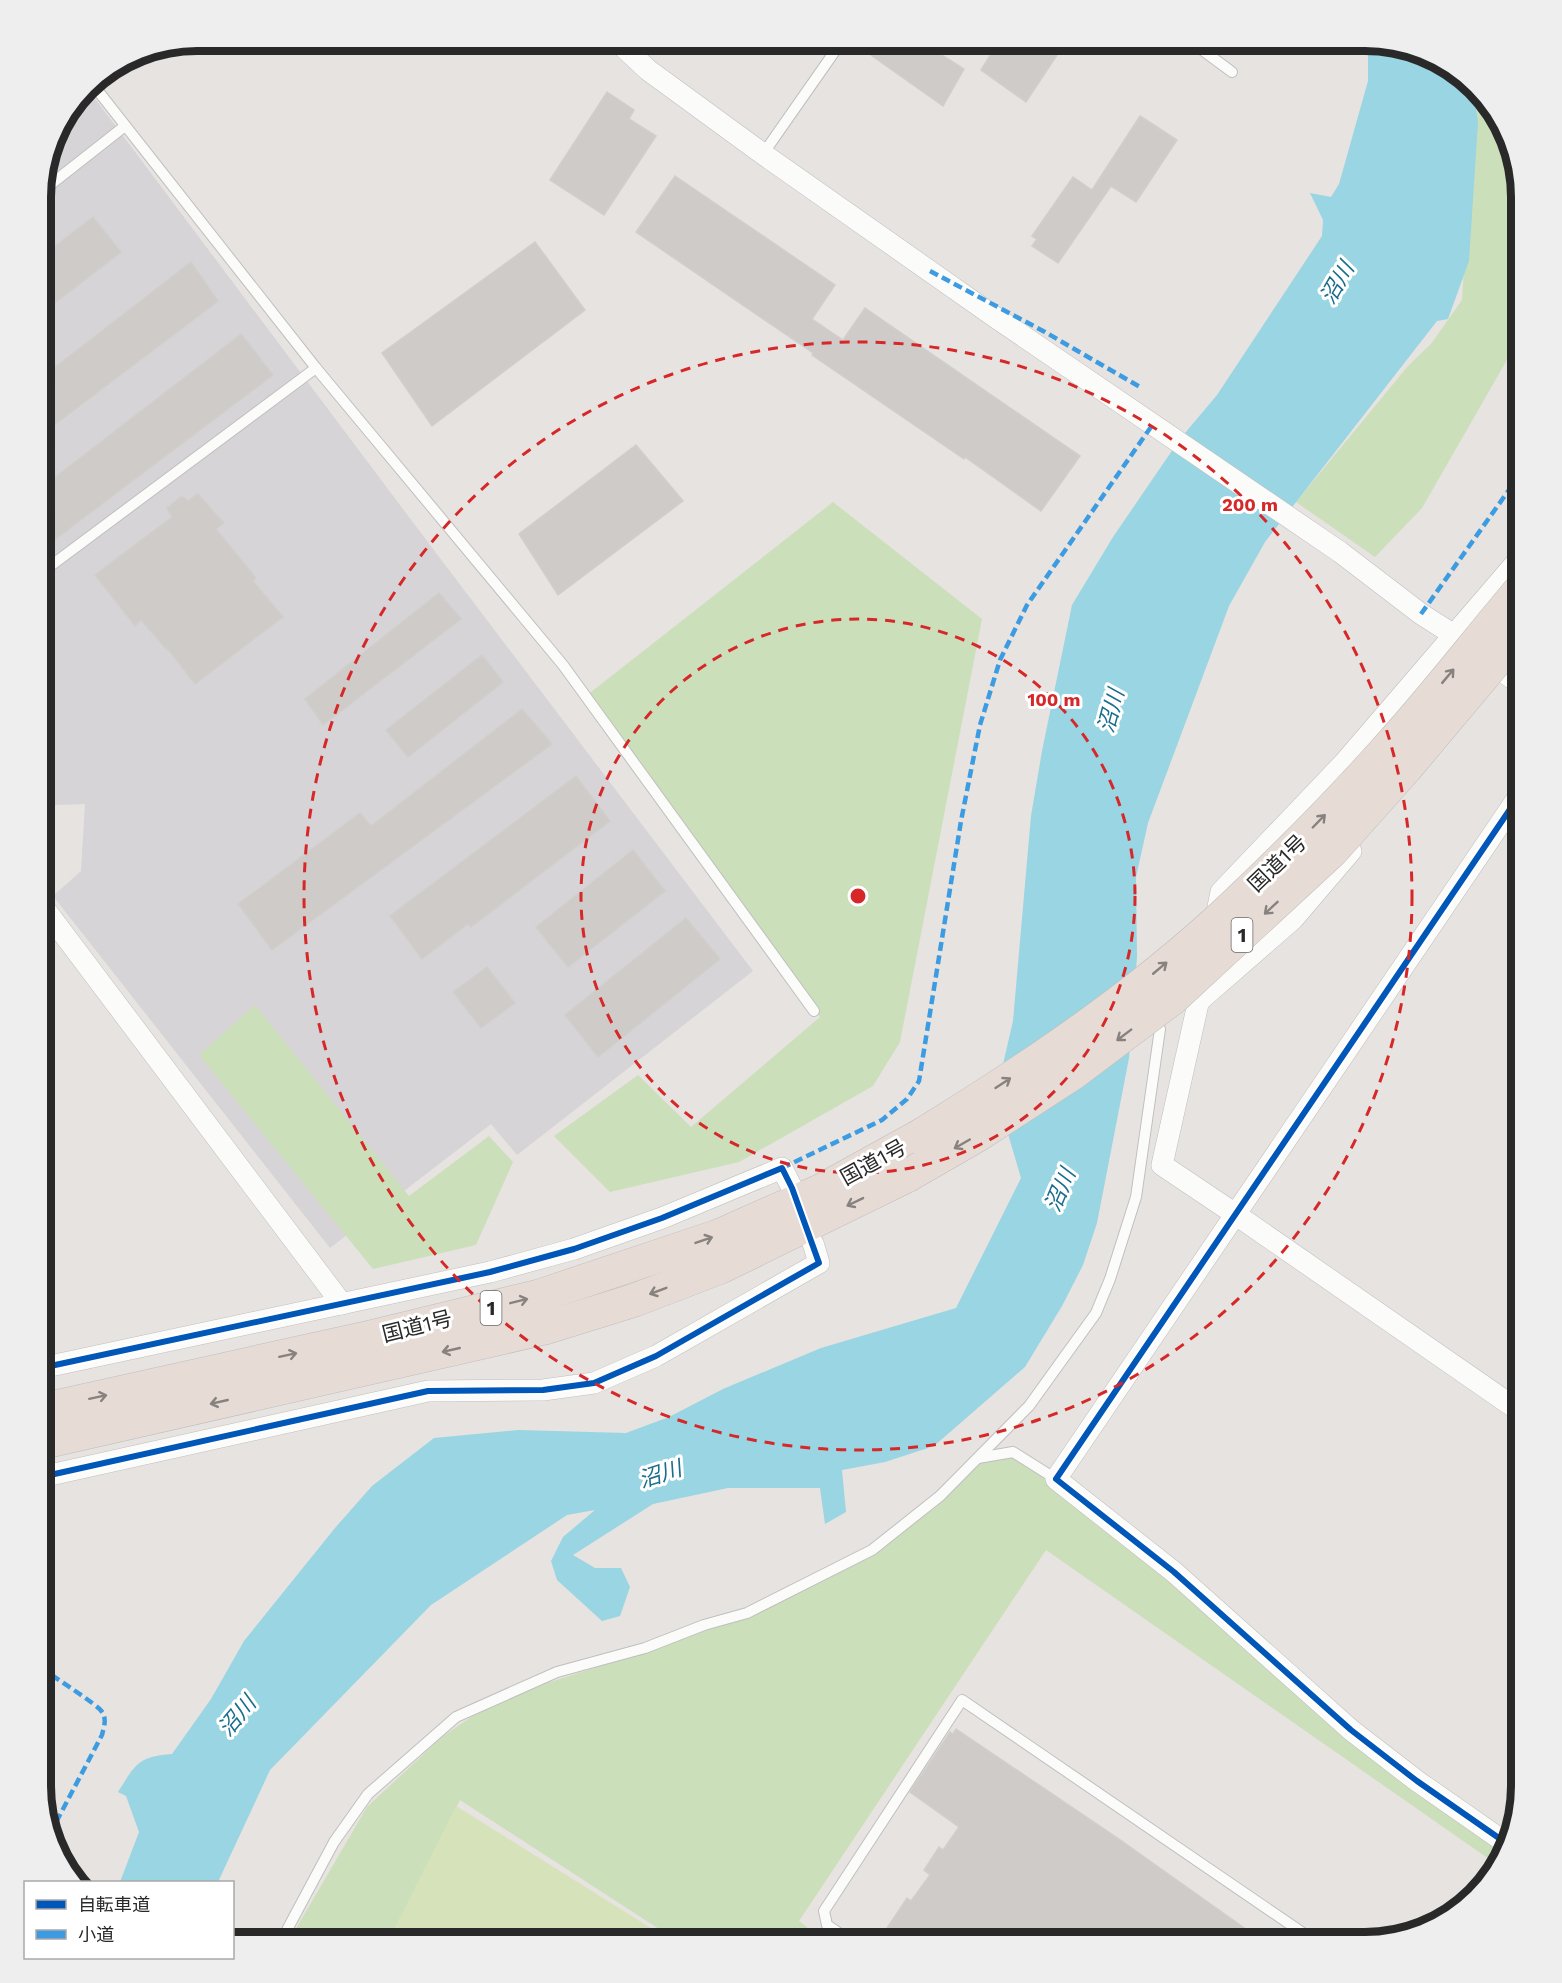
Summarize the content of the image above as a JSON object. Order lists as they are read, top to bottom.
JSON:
{
  "streets": {
    "highway": ["国道1号", "1"]
  },
  "water": ["沼川"],
  "legend": ["自転車道", "小道"],
  "rings": ["200 m", "100 m"]
}
